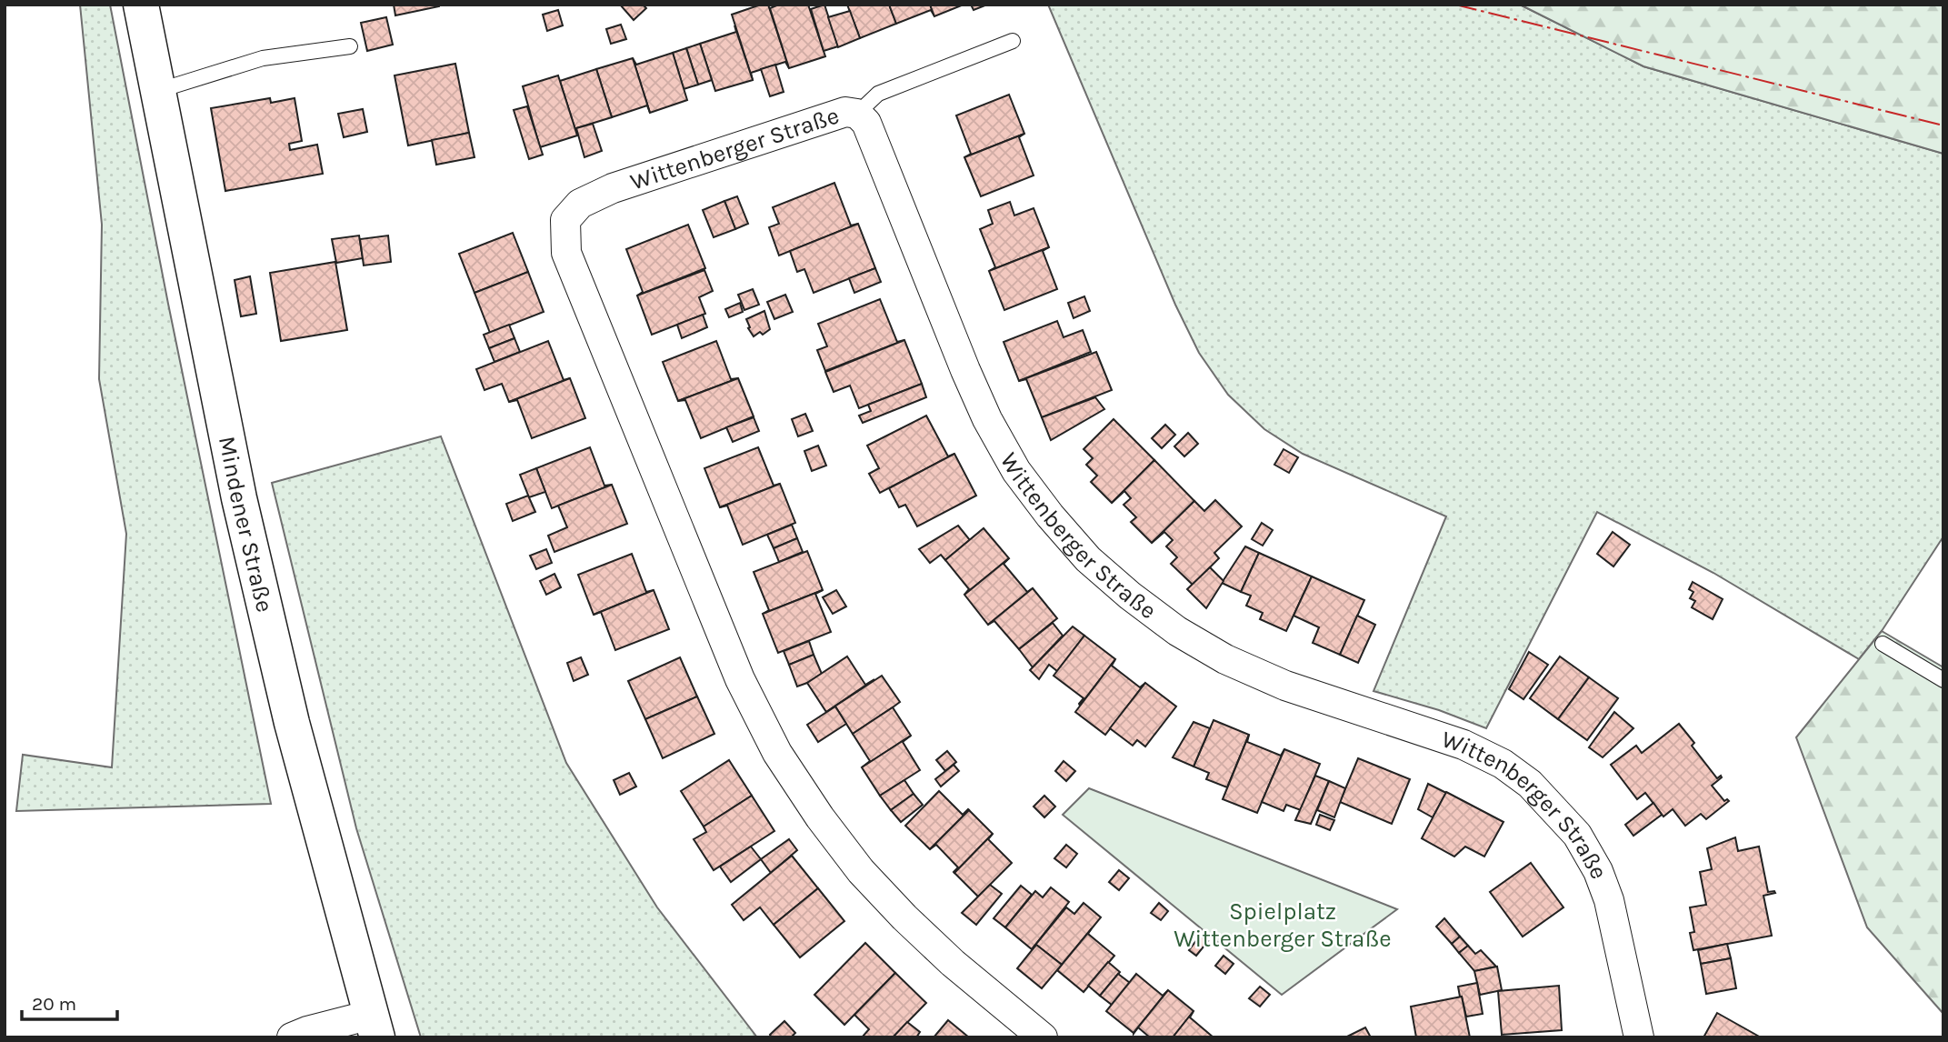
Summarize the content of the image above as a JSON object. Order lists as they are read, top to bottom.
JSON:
{
  "streets": {
    "main road": ["Mindener Straße"],
    "street": ["Wittenberger Straße"]
  },
  "parks": ["Spielplatz Wittenberger Straße"],
  "scale_bar": "20 m"
}
